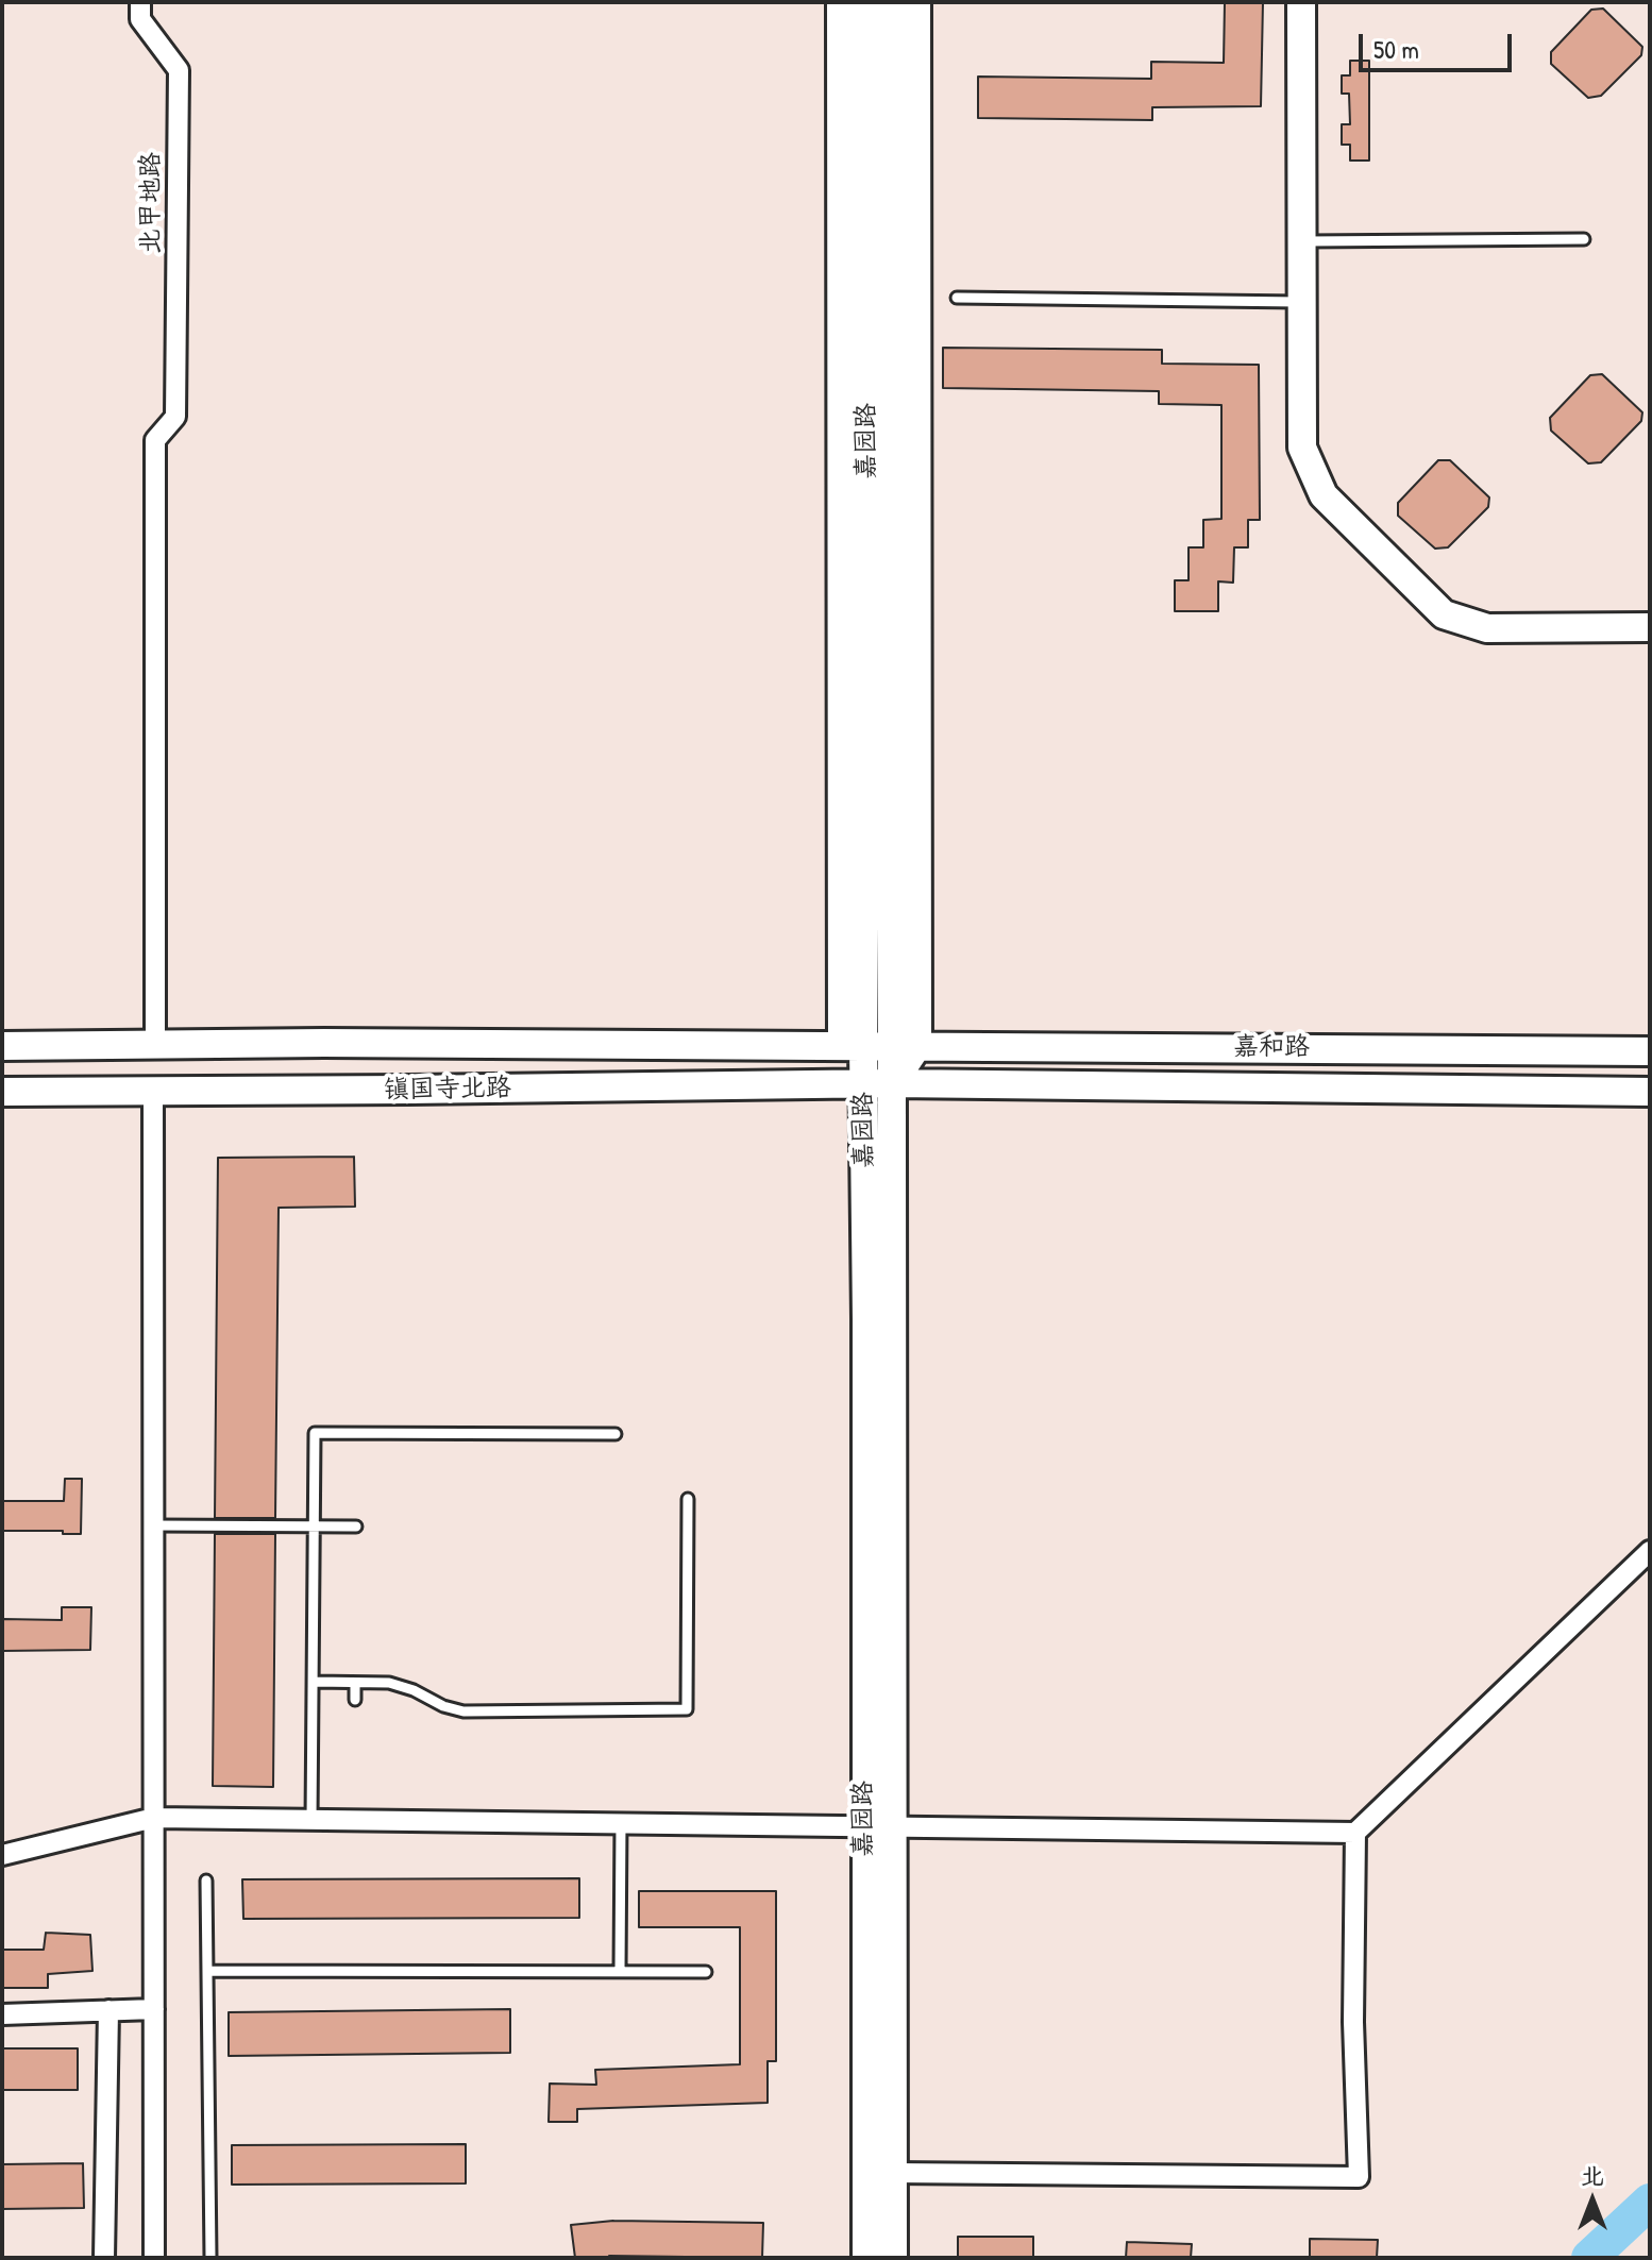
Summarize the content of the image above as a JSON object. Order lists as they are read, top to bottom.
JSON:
{
  "streets": {
    "street": [
      "北甲地路",
      "嘉园路",
      "嘉和路",
      "镇国寺北路"
    ]
  },
  "crossings": [
    ["北甲地路", "镇国寺北路"],
    ["嘉园路", "嘉和路"],
    ["嘉园路", "镇国寺北路"],
    ["嘉和路", "镇国寺北路"]
  ],
  "scale_bar": "50 m",
  "north": "top"
}
